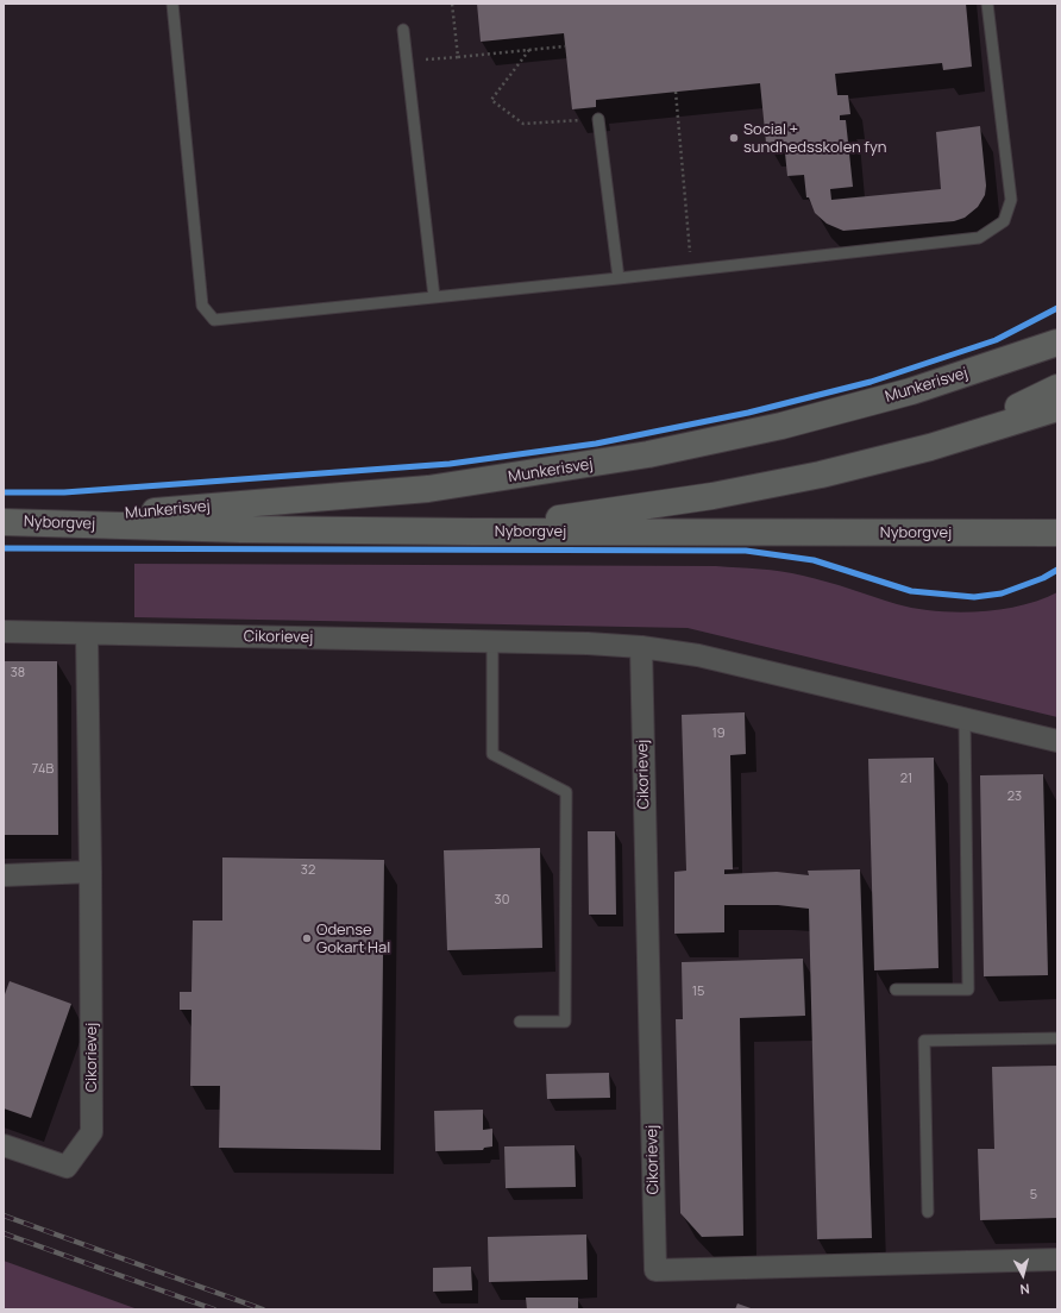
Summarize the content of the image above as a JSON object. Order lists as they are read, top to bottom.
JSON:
{
  "streets": {
    "main road": ["Munkerisvej", "Nyborgvej"],
    "street": ["Cikorievej"]
  },
  "crossings": [
    ["Munkerisvej", "Nyborgvej"]
  ],
  "places": ["Social + sundhedsskolen fyn", "Odense Gokart Hal"],
  "house_numbers": [
    "38",
    "19",
    "74B",
    "21",
    "23",
    "32",
    "30",
    "15",
    "5"
  ],
  "north": "bottom"
}
